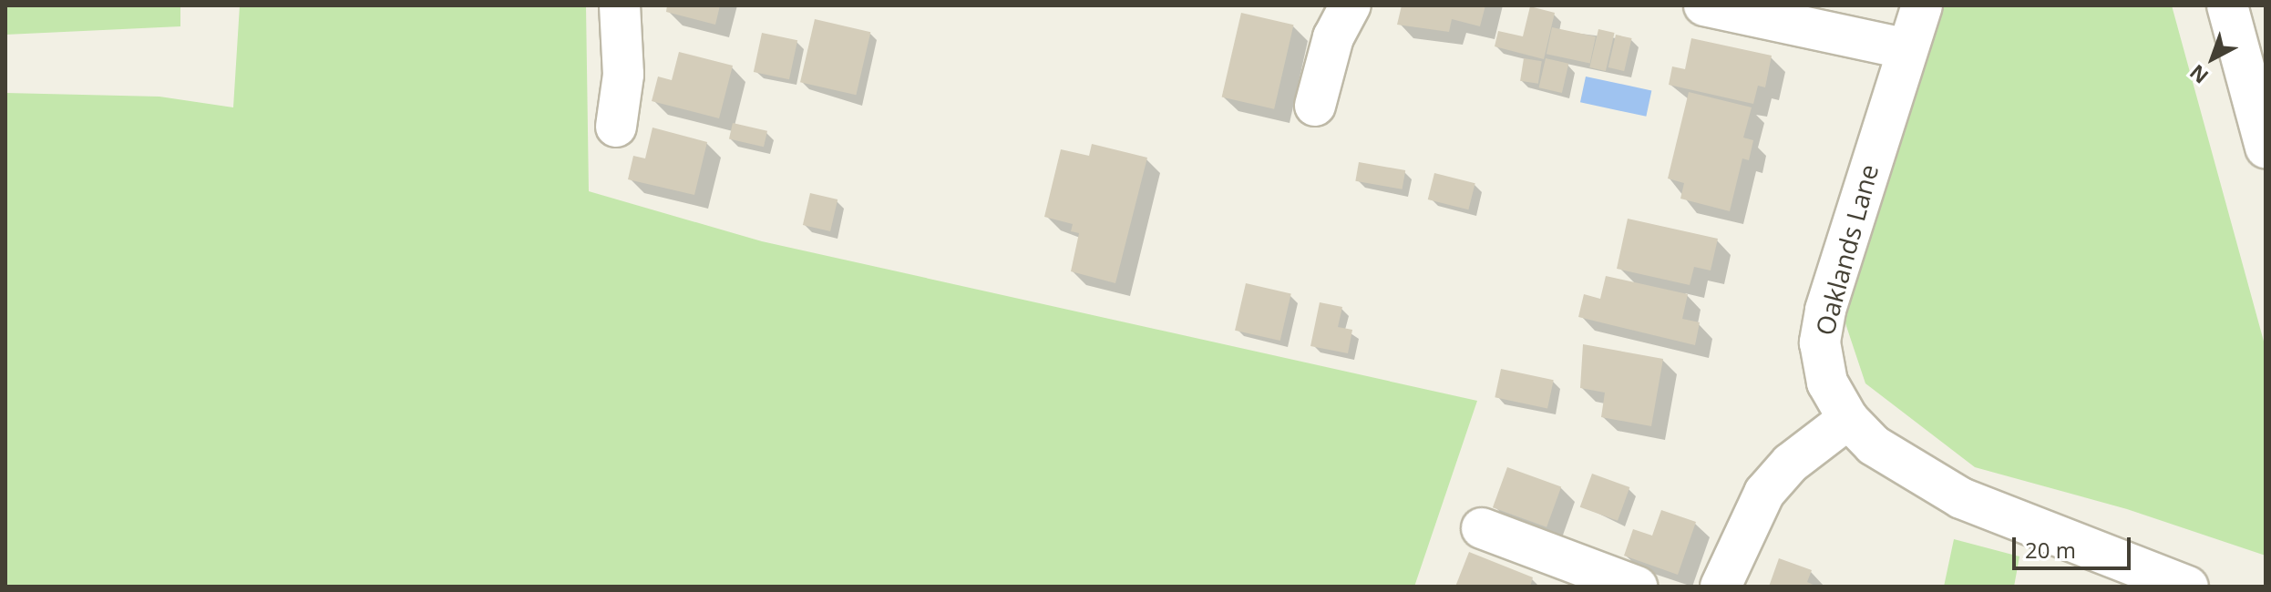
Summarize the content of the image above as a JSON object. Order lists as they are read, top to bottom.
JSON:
{
  "streets": {
    "street": ["Oaklands Lane"]
  },
  "scale_bar": "20 m",
  "north": "bottom left"
}
